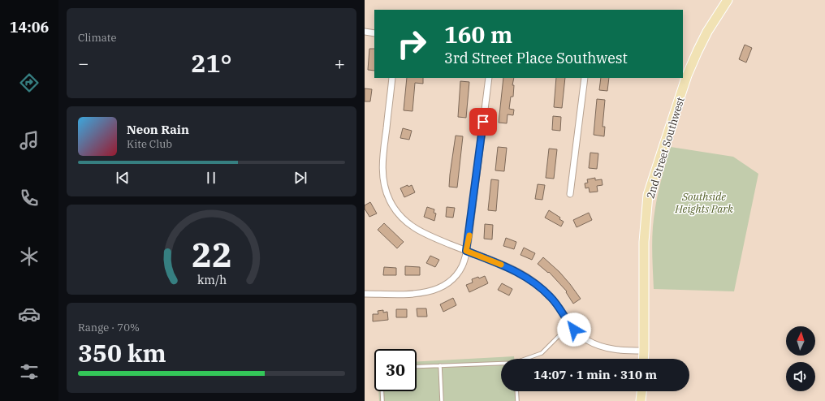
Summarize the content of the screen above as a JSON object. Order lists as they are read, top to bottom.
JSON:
{
  "streets": {
    "main road": ["2nd Street Southwest"]
  },
  "parks": ["Southside Heights Park"],
  "north": "top",
  "page": {
    "tabs": "14:06",
    "tile": [
      "Climate",
      ["Range · 70%", "350 km"]
    ],
    "turn": ["160 m", "3rd Street Place Southwest"],
    "heat": ["−", "21°", "+"],
    "song": ["Neon Rain", "Kite Club"],
    "limit": "30",
    "trip": "14:07 · 1 min · 310 m",
    "gauge": ["22", "km/h"]
  }
}
